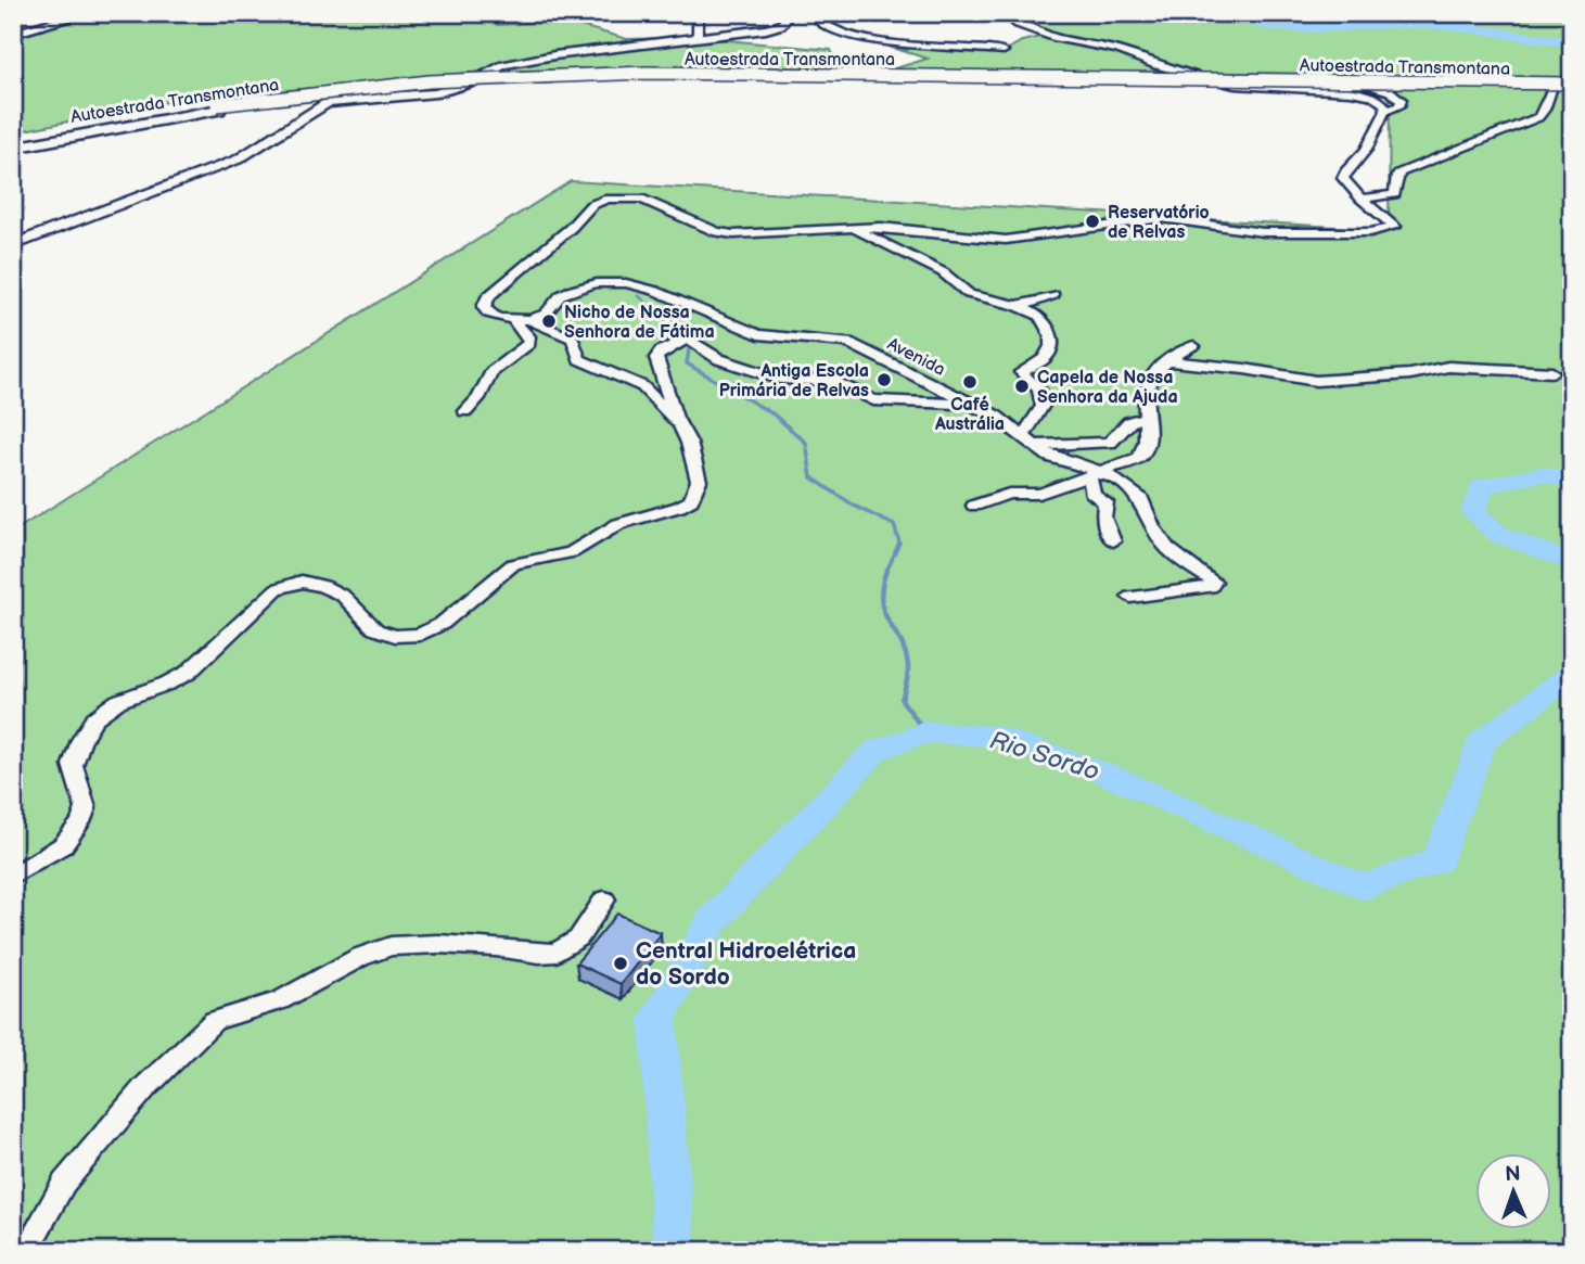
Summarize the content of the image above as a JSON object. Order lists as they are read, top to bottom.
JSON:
{
  "streets": {
    "highway": ["Autoestrada Transmontana"],
    "street": ["Avenida"]
  },
  "water": ["Rio Sordo"],
  "places": [
    "Reservatório de Relvas",
    "Nicho de Nossa Senhora de Fátima",
    "Antiga Escola Primária de Relvas",
    "Café Austrália",
    "Capela de Nossa Senhora da Ajuda",
    "Central Hidroelétrica do Sordo"
  ],
  "north": "top"
}
